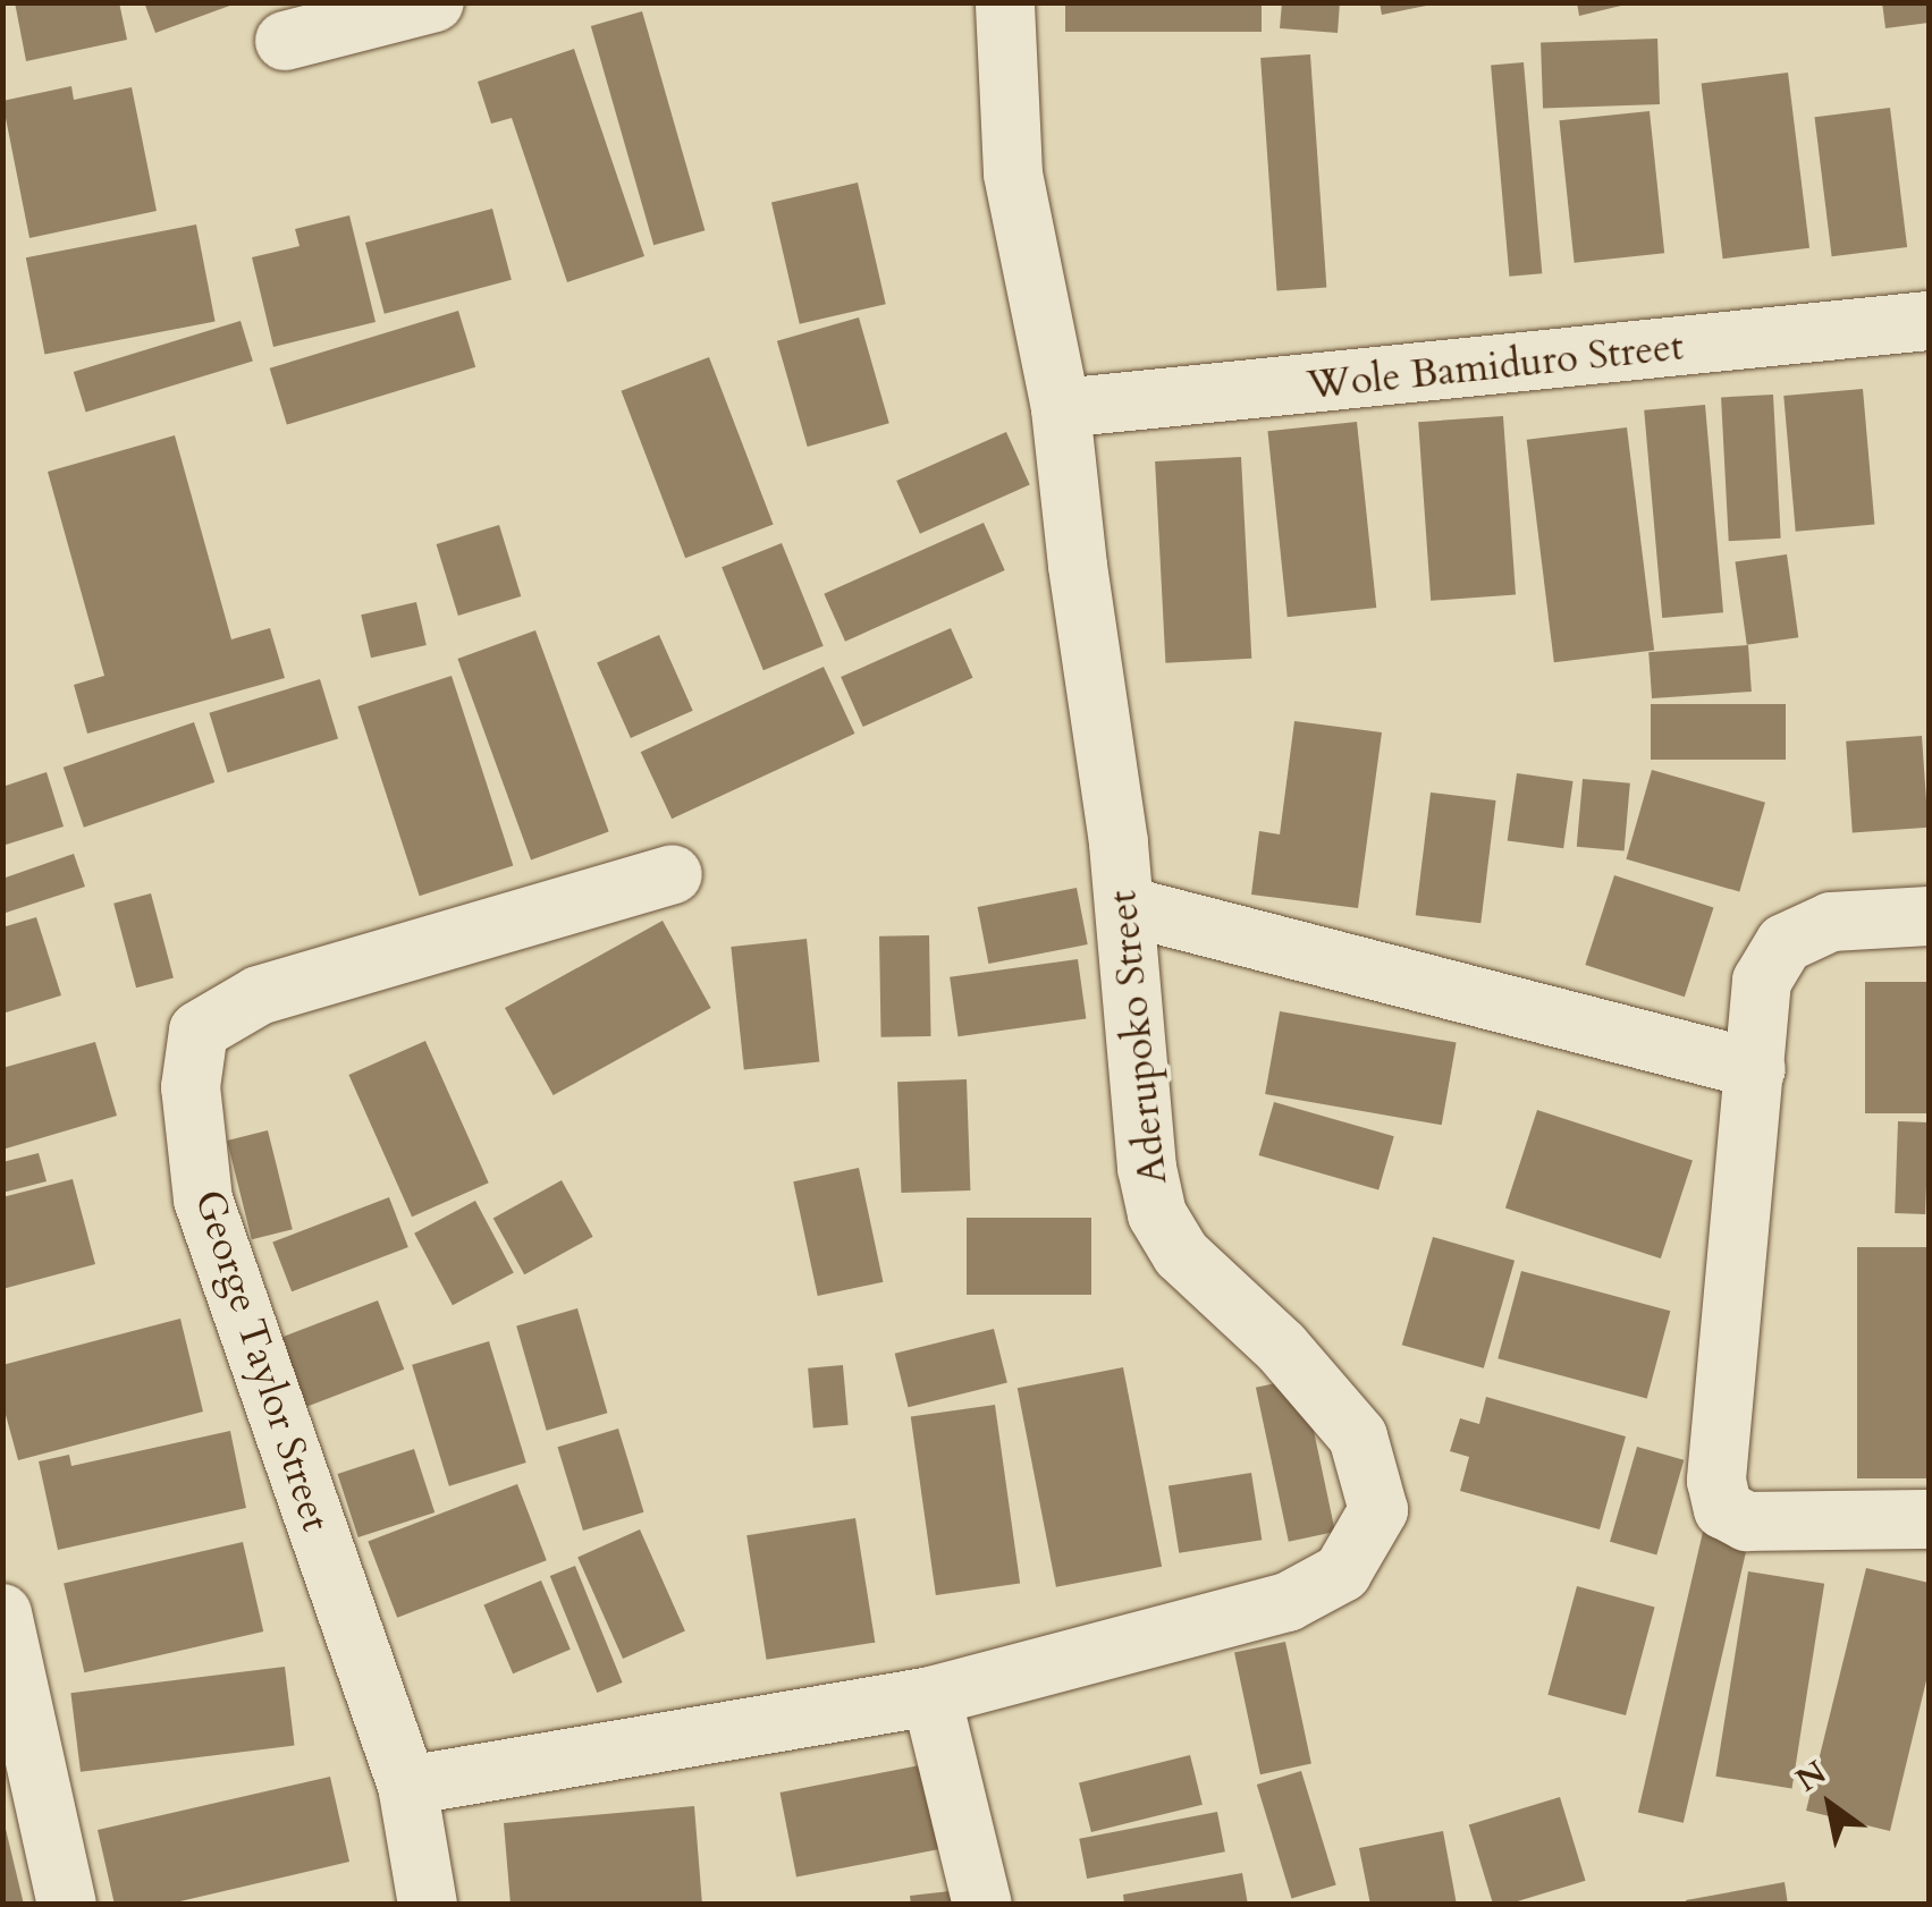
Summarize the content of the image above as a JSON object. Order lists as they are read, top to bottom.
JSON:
{
  "streets": {
    "street": ["Wole Bamiduro Street", "Aderupoko Street", "George Taylor Street"]
  },
  "crossings": [
    ["Wole Bamiduro Street", "Aderupoko Street"],
    ["Aderupoko Street", "George Taylor Street"]
  ],
  "north": "top left"
}
